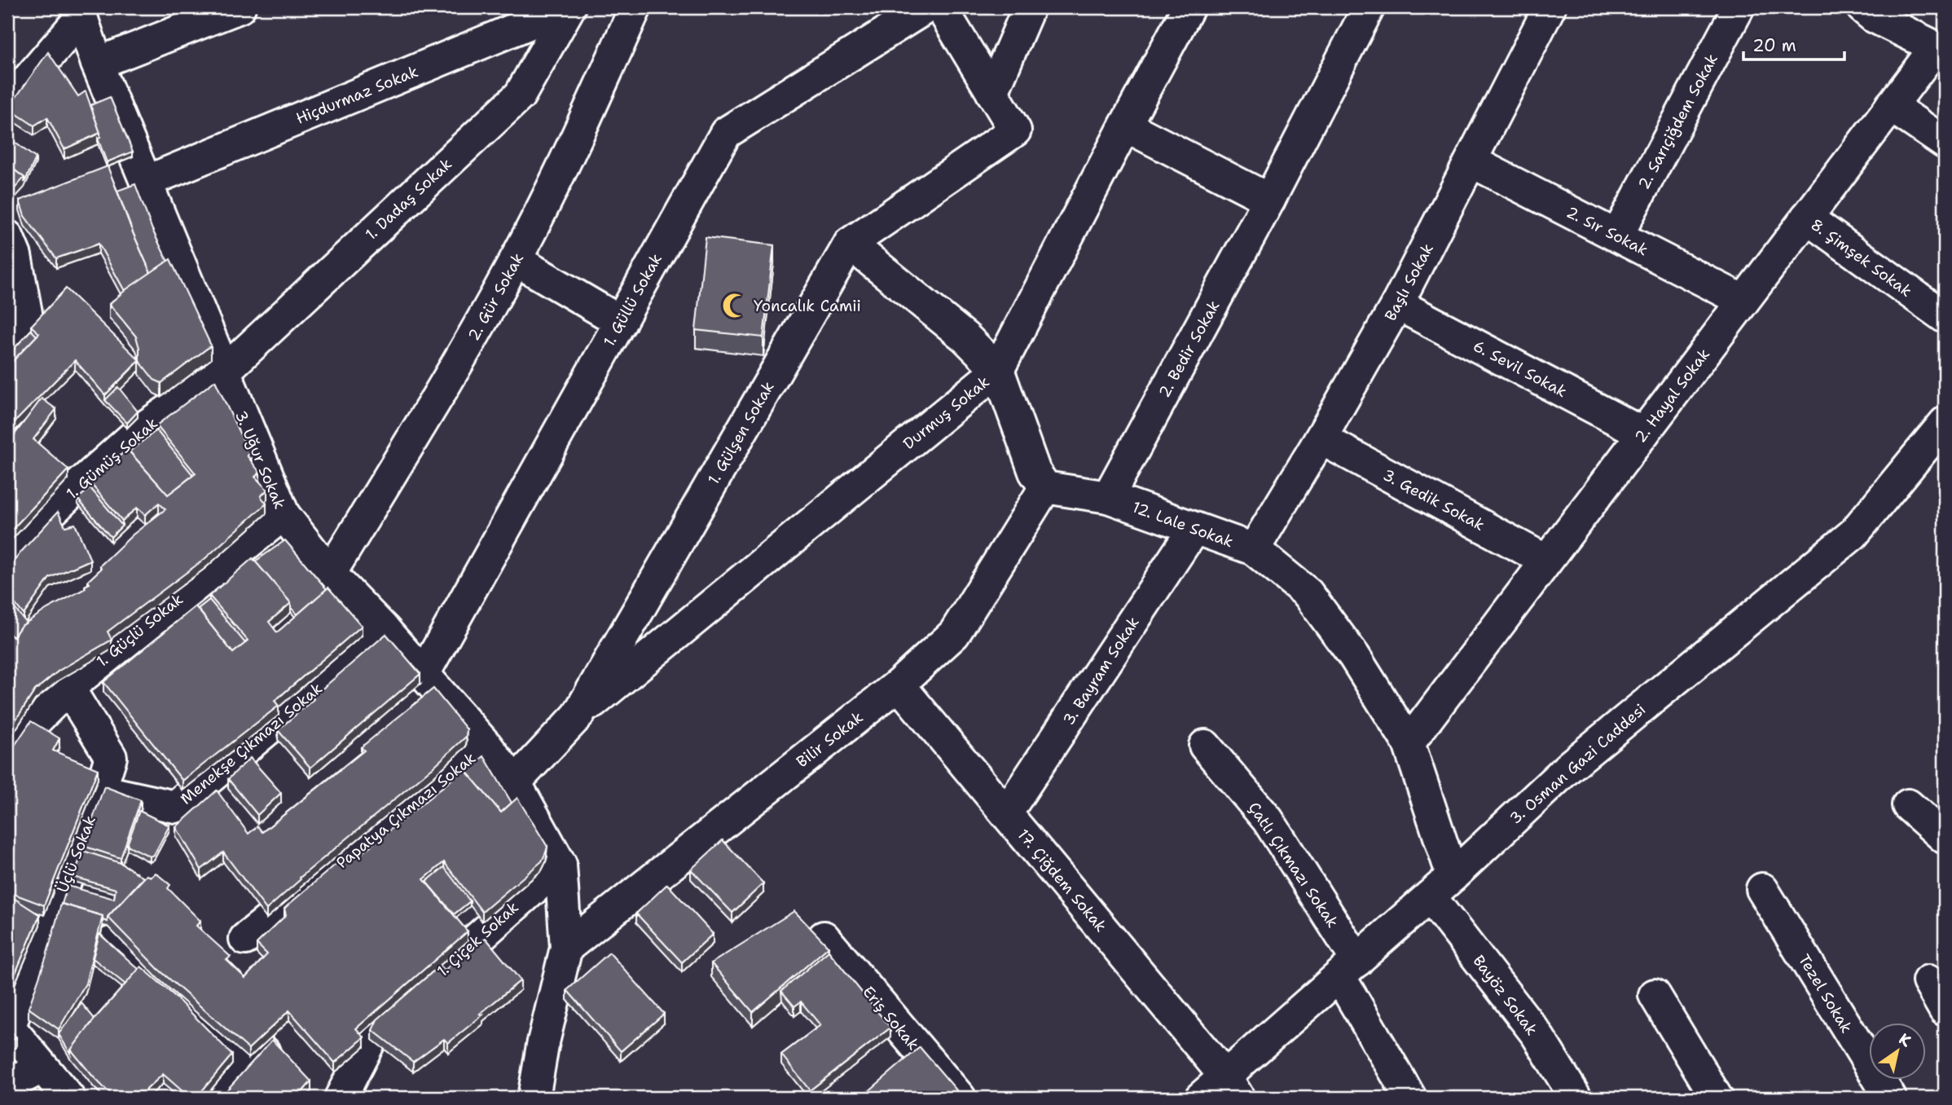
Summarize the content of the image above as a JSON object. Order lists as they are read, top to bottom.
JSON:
{
  "streets": {
    "street": [
      "Hiçdurmaz Sokak",
      "2. Sarıçiğdem Sokak",
      "1. Dadaş Sokak",
      "2. Sır Sokak",
      "8. Şimşek Sokak",
      "Başlı Sokak",
      "2. Gür Sokak",
      "1. Güllü Sokak",
      "2. Bedir Sokak",
      "6. Sevil Sokak",
      "2. Hayal Sokak",
      "Durmuş Sokak",
      "1. Gülşen Sokak",
      "1. Gümüş Sokak",
      "3. Uğur Sokak",
      "3. Gedik Sokak",
      "12. Lale Sokak",
      "1. Güçlü Sokak",
      "3. Bayram Sokak",
      "Bilir Sokak",
      "Menekşe Çıkmazı Sokak",
      "3. Osman Gazi Caddesi",
      "Papatya Çıkmazı Sokak",
      "Üçlü Sokak",
      "Çatlı Çıkmazı Sokak",
      "17. Çiğdem Sokak",
      "1. Çiçek Sokak",
      "Tezel Sokak",
      "Bayöz Sokak",
      "Eriş Sokak"
    ]
  },
  "crossings": [
    ["Hiçdurmaz Sokak", "1. Dadaş Sokak"],
    ["Hiçdurmaz Sokak", "3. Uğur Sokak"],
    ["2. Sarıçiğdem Sokak", "2. Sır Sokak"],
    ["1. Dadaş Sokak", "1. Gümüş Sokak"],
    ["1. Dadaş Sokak", "3. Uğur Sokak"],
    ["2. Sır Sokak", "Başlı Sokak"],
    ["2. Sır Sokak", "2. Hayal Sokak"],
    ["8. Şimşek Sokak", "2. Hayal Sokak"],
    ["Başlı Sokak", "6. Sevil Sokak"],
    ["Başlı Sokak", "3. Gedik Sokak"],
    ["Başlı Sokak", "12. Lale Sokak"],
    ["2. Gür Sokak", "3. Uğur Sokak"],
    ["1. Güllü Sokak", "3. Uğur Sokak"],
    ["2. Bedir Sokak", "12. Lale Sokak"],
    ["6. Sevil Sokak", "2. Hayal Sokak"],
    ["2. Hayal Sokak", "3. Gedik Sokak"],
    ["2. Hayal Sokak", "12. Lale Sokak"],
    ["Durmuş Sokak", "1. Gülşen Sokak"],
    ["1. Gülşen Sokak", "3. Uğur Sokak"],
    ["1. Gümüş Sokak", "3. Uğur Sokak"],
    ["3. Uğur Sokak", "1. Güçlü Sokak"],
    ["3. Uğur Sokak", "Bilir Sokak"],
    ["3. Uğur Sokak", "Menekşe Çıkmazı Sokak"],
    ["3. Uğur Sokak", "Papatya Çıkmazı Sokak"],
    ["3. Uğur Sokak", "1. Çiçek Sokak"],
    ["12. Lale Sokak", "3. Bayram Sokak"],
    ["12. Lale Sokak", "Bilir Sokak"],
    ["12. Lale Sokak", "3. Osman Gazi Caddesi"],
    ["1. Güçlü Sokak", "Üçlü Sokak"],
    ["3. Bayram Sokak", "17. Çiğdem Sokak"],
    ["Bilir Sokak", "17. Çiğdem Sokak"],
    ["Menekşe Çıkmazı Sokak", "Üçlü Sokak"],
    ["3. Osman Gazi Caddesi", "Çatlı Çıkmazı Sokak"],
    ["3. Osman Gazi Caddesi", "17. Çiğdem Sokak"],
    ["3. Osman Gazi Caddesi", "Bayöz Sokak"]
  ],
  "places": {
    "mosque": ["Yoncalık Camii"]
  },
  "scale_bar": "20 m",
  "north": "top right"
}
